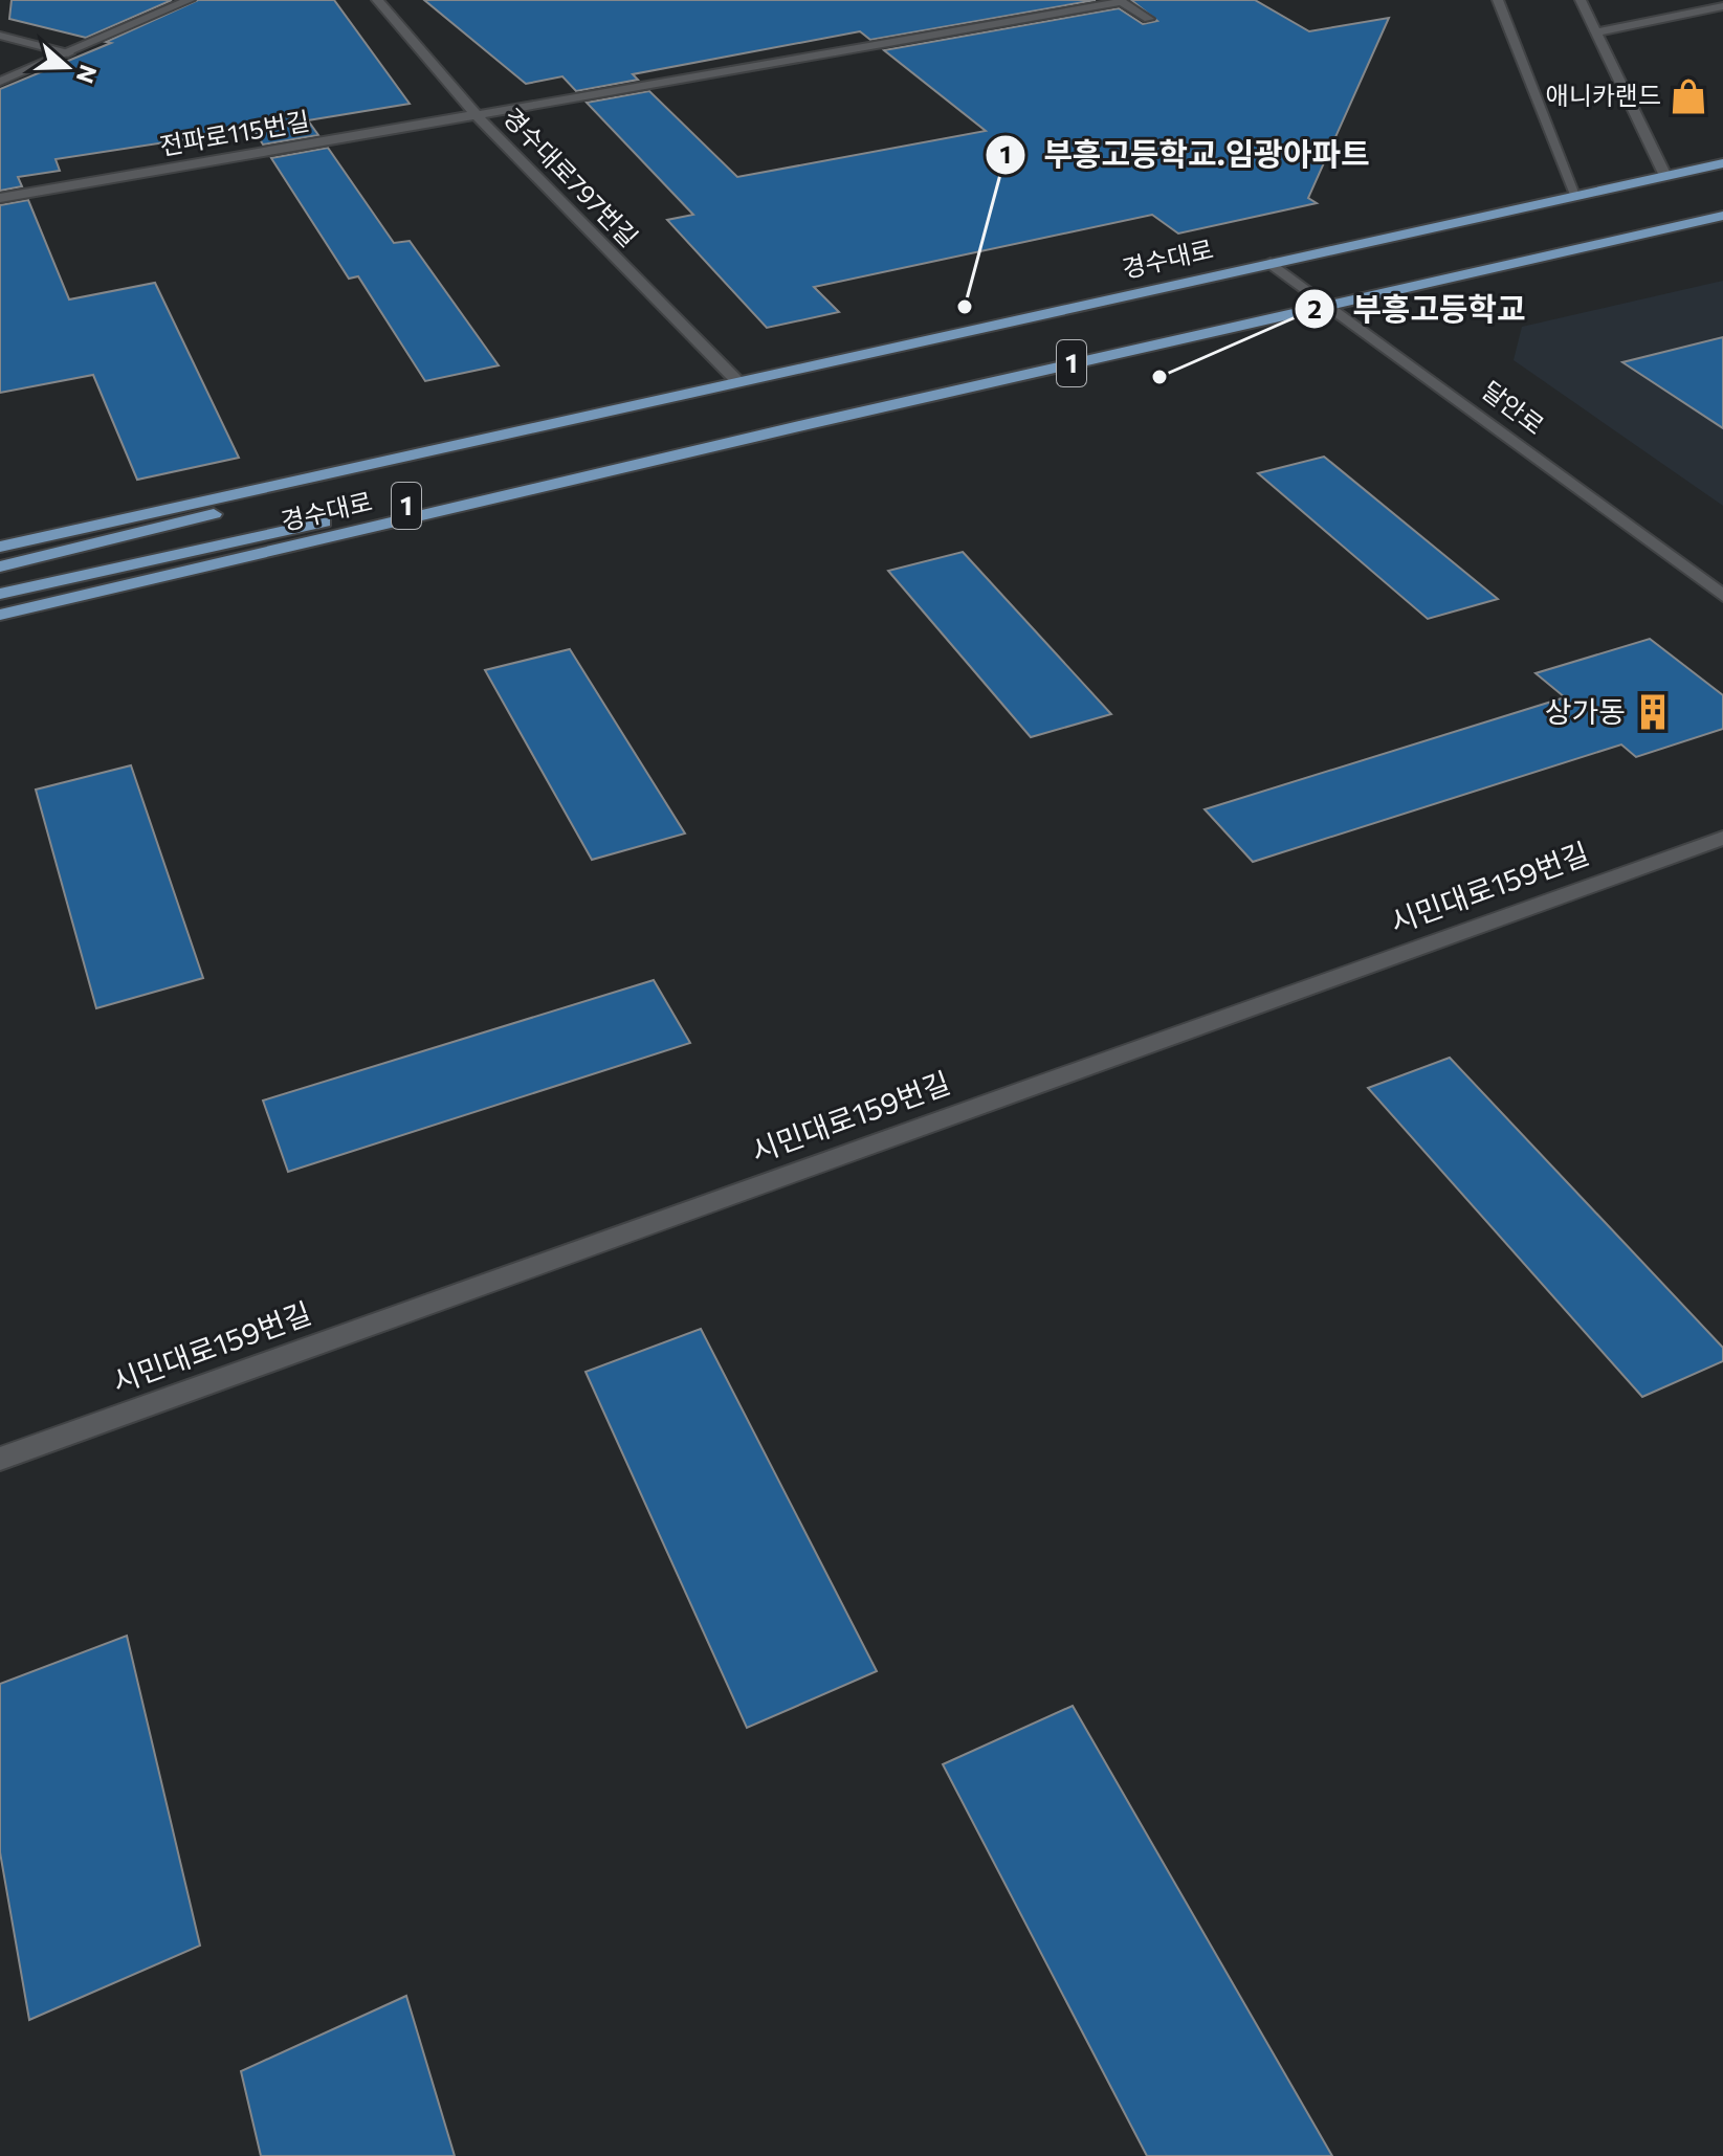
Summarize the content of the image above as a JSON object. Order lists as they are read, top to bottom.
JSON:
{
  "streets": {
    "main road": ["경수대로", "1"],
    "street": [
      "전파로115번길",
      "경수대로797번길",
      "달안로",
      "시민대로159번길"
    ]
  },
  "crossings": [
    ["전파로115번길", "경수대로797번길"],
    ["경수대로797번길", "경수대로"],
    ["경수대로", "달안로"]
  ],
  "places": {
    "shop": ["애니카랜드"],
    "other": ["부흥고등학교.임광아파트", "부흥고등학교"],
    "building": ["상가동"]
  },
  "north": "right"
}
